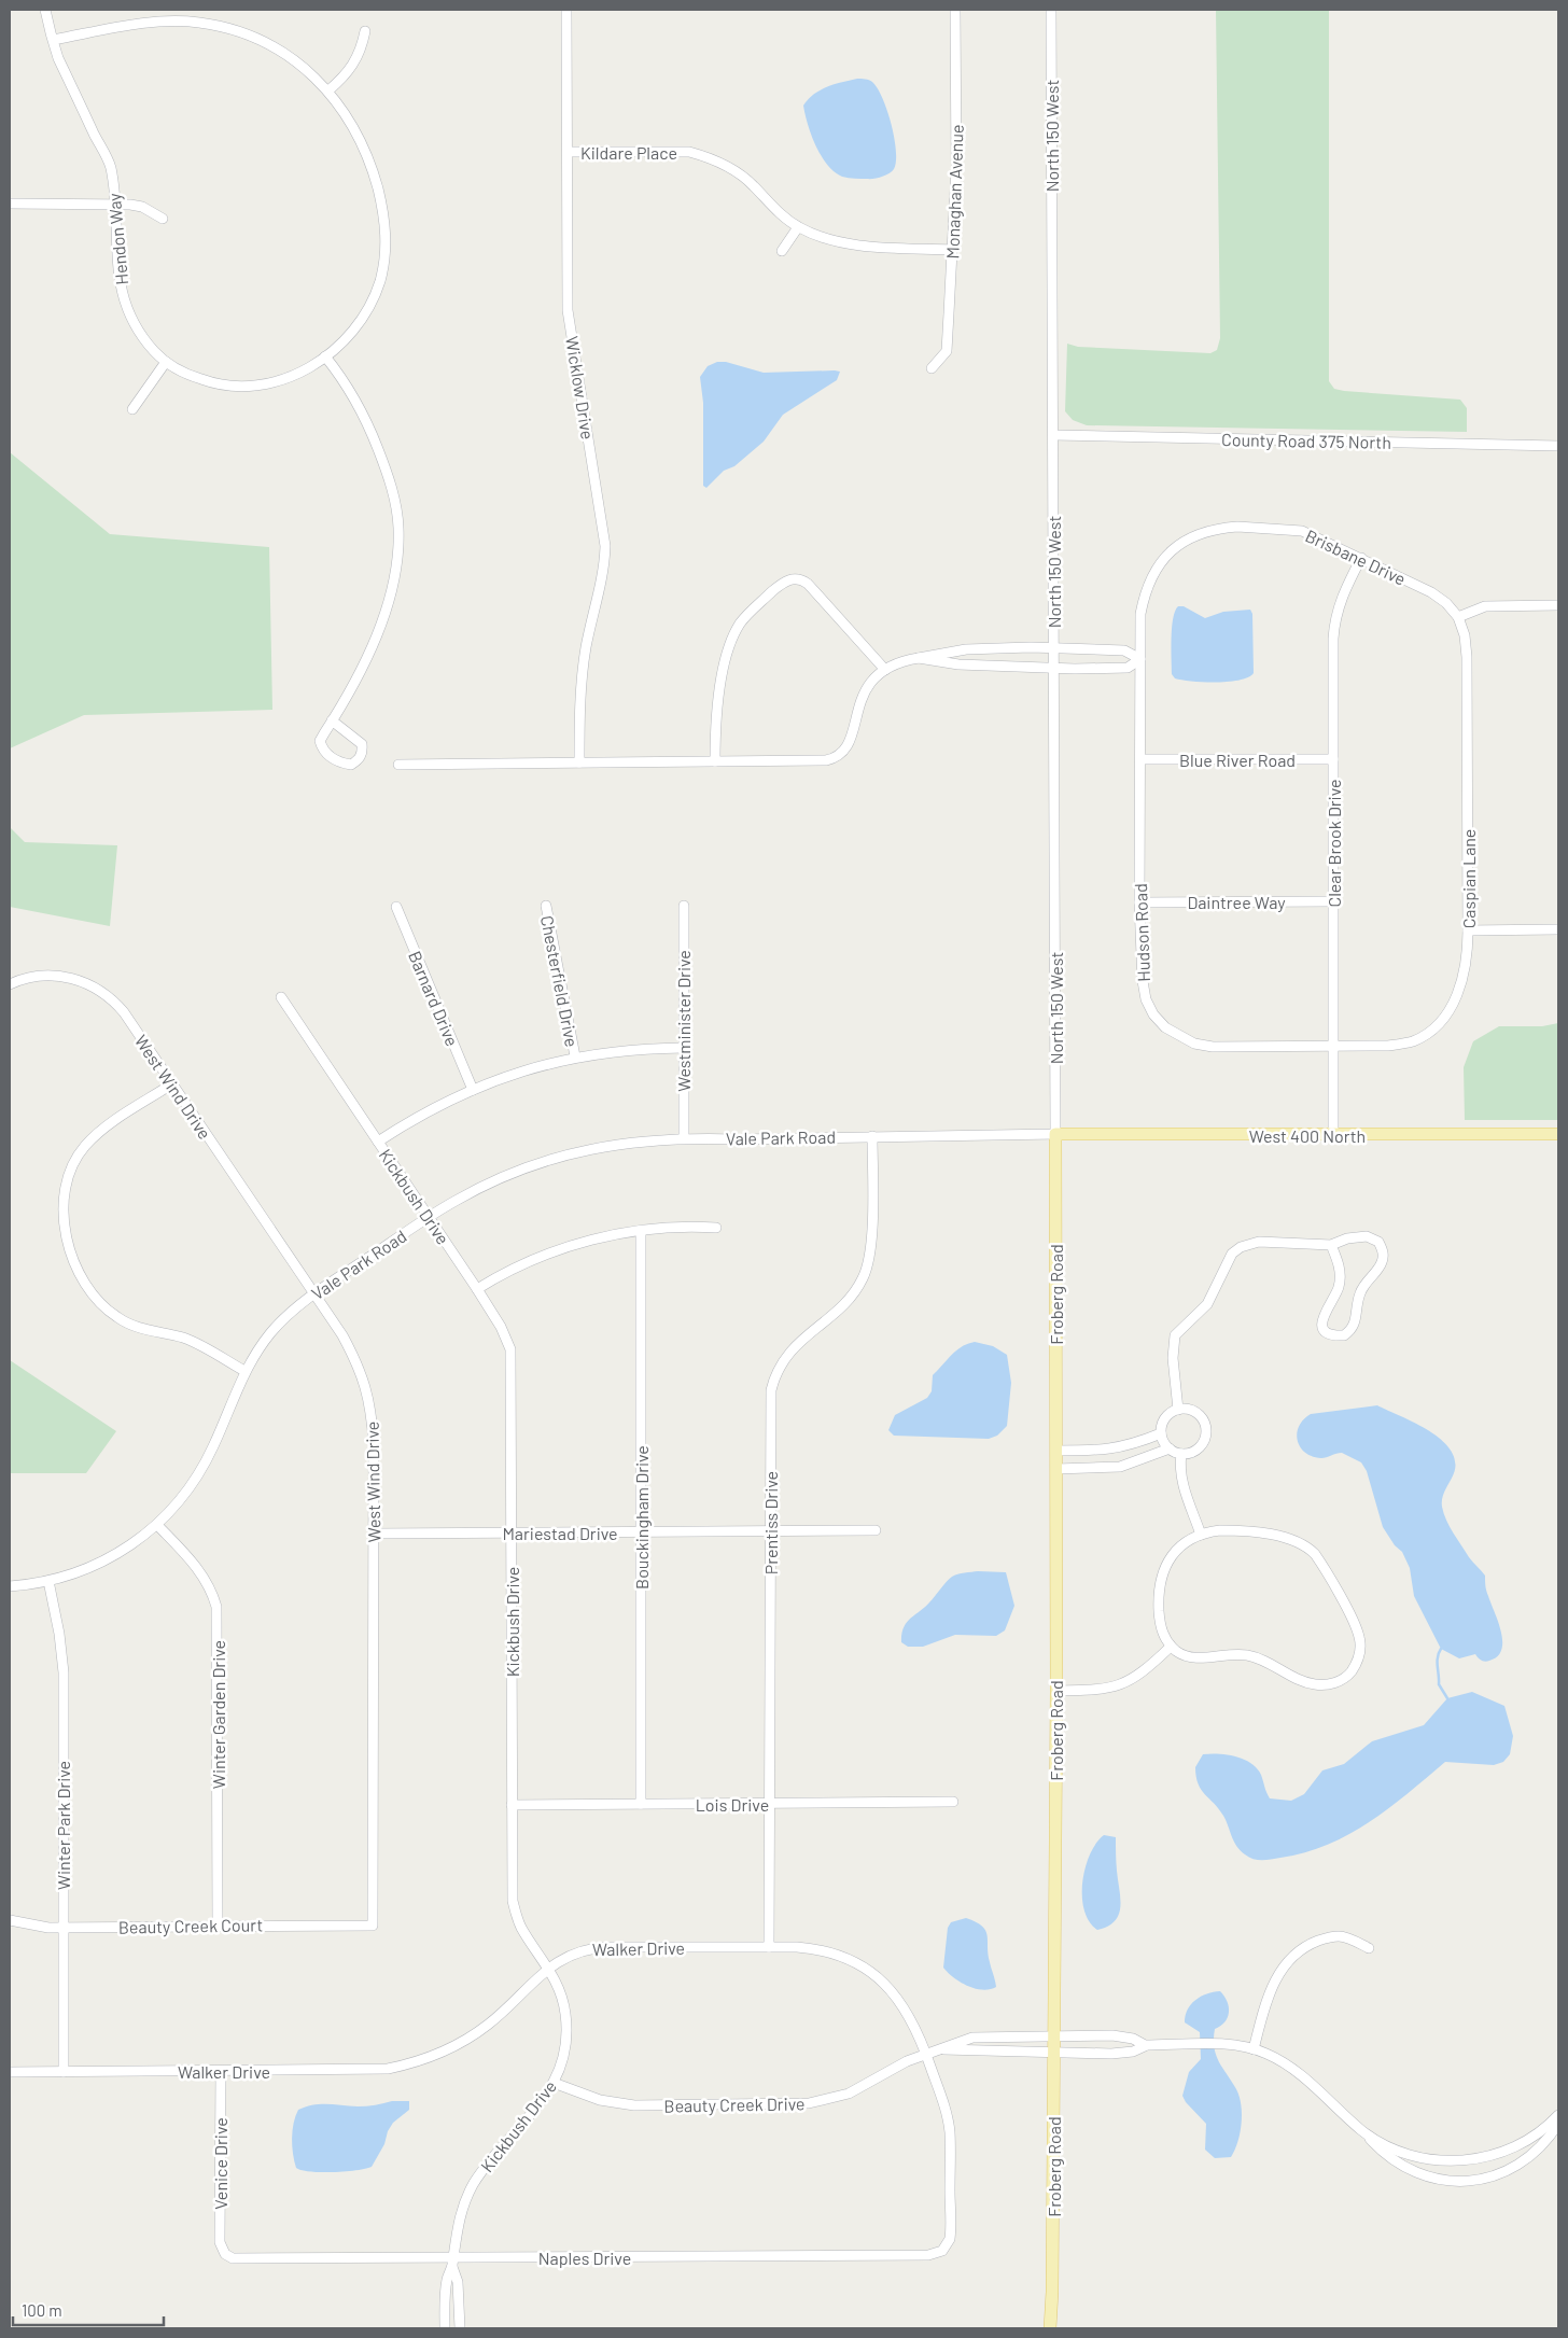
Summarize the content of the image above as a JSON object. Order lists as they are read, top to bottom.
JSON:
{
  "streets": {
    "main road": ["West 400 North", "Froberg Road"],
    "street": [
      "North 150 West",
      "Kildare Place",
      "Monaghan Avenue",
      "Hendon Way",
      "Wicklow Drive",
      "County Road 375 North",
      "Brisbane Drive",
      "Blue River Road",
      "Clear Brook Drive",
      "Caspian Lane",
      "Daintree Way",
      "Hudson Road",
      "Chesterfield Drive",
      "Barnard Drive",
      "Westminister Drive",
      "West Wind Drive",
      "Vale Park Road",
      "Kickbush Drive",
      "Bouckingham Drive",
      "Prentiss Drive",
      "Mariestad Drive",
      "Winter Garden Drive",
      "Lois Drive",
      "Winter Park Drive",
      "Beauty Creek Court",
      "Walker Drive",
      "Beauty Creek Drive",
      "Venice Drive",
      "Naples Drive"
    ]
  },
  "crossings": [
    ["North 150 West", "County Road 375 North"],
    ["North 150 West", "West 400 North"],
    ["North 150 West", "Vale Park Road"],
    ["North 150 West", "Froberg Road"],
    ["Kildare Place", "Monaghan Avenue"],
    ["Kildare Place", "Wicklow Drive"],
    ["Brisbane Drive", "Clear Brook Drive"],
    ["Brisbane Drive", "Caspian Lane"],
    ["Brisbane Drive", "Hudson Road"],
    ["Blue River Road", "Clear Brook Drive"],
    ["Blue River Road", "Hudson Road"],
    ["Clear Brook Drive", "Caspian Lane"],
    ["Clear Brook Drive", "Daintree Way"],
    ["Clear Brook Drive", "Hudson Road"],
    ["Clear Brook Drive", "West 400 North"],
    ["Caspian Lane", "Hudson Road"],
    ["Daintree Way", "Hudson Road"],
    ["Westminister Drive", "Vale Park Road"],
    ["West Wind Drive", "Vale Park Road"],
    ["West Wind Drive", "Mariestad Drive"],
    ["West Wind Drive", "Beauty Creek Court"],
    ["West 400 North", "Vale Park Road"],
    ["West 400 North", "Froberg Road"],
    ["Vale Park Road", "Kickbush Drive"],
    ["Vale Park Road", "Froberg Road"],
    ["Vale Park Road", "Prentiss Drive"],
    ["Vale Park Road", "Winter Garden Drive"],
    ["Vale Park Road", "Winter Park Drive"],
    ["Kickbush Drive", "Mariestad Drive"],
    ["Kickbush Drive", "Lois Drive"],
    ["Kickbush Drive", "Walker Drive"],
    ["Kickbush Drive", "Beauty Creek Drive"],
    ["Kickbush Drive", "Naples Drive"],
    ["Froberg Road", "Beauty Creek Drive"],
    ["Bouckingham Drive", "Mariestad Drive"],
    ["Bouckingham Drive", "Lois Drive"],
    ["Prentiss Drive", "Mariestad Drive"],
    ["Prentiss Drive", "Lois Drive"],
    ["Prentiss Drive", "Walker Drive"],
    ["Winter Garden Drive", "Beauty Creek Court"],
    ["Winter Park Drive", "Beauty Creek Court"],
    ["Winter Park Drive", "Walker Drive"],
    ["Walker Drive", "Beauty Creek Drive"],
    ["Walker Drive", "Venice Drive"],
    ["Walker Drive", "Naples Drive"],
    ["Venice Drive", "Naples Drive"]
  ],
  "scale_bar": "100 m"
}
